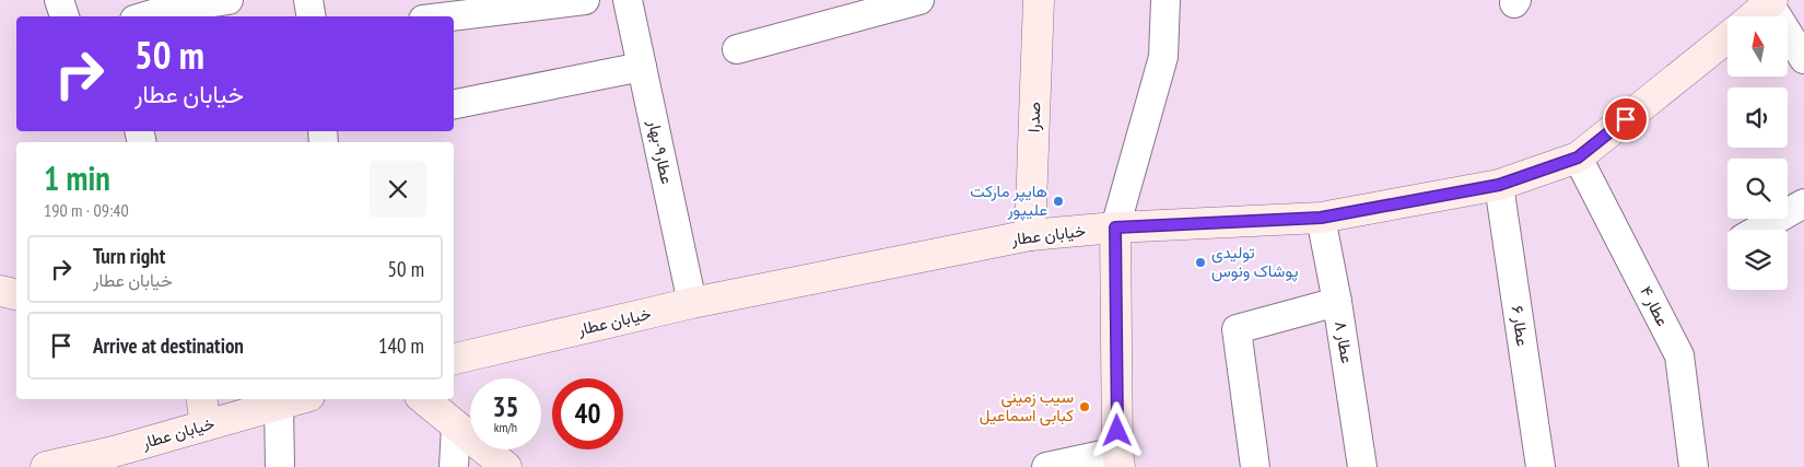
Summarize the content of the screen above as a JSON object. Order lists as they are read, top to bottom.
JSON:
{
  "streets": {
    "main road": ["صدرا", "خیابان عطار"],
    "street": [
      "عطار۹-بهار",
      "عطار ۴",
      "عطار ۶",
      "عطار ۸"
    ]
  },
  "crossings": [
    ["صدرا", "خیابان عطار"],
    ["عطار۹-بهار", "خیابان عطار"],
    ["خیابان عطار", "عطار ۴"],
    ["خیابان عطار", "عطار ۶"],
    ["خیابان عطار", "عطار ۸"]
  ],
  "places": ["هایپر مارکت علیپور", "تولیدی پوشاک ونوس", "سیب زمینی کبابی اسماعیل"],
  "north": "top",
  "page": {
    "turn": ["50 m", "خیابان عطار"],
    "heading": ["1 min", "190 m · 09:40"],
    "list": [
      {
        "name": "Turn right",
        "note": "خیابان عطار",
        "value": "50 m"
      },
      {
        "name": "Arrive at destination",
        "value": "140 m"
      }
    ],
    "speed": "35 km/h",
    "limit": "40"
  }
}
